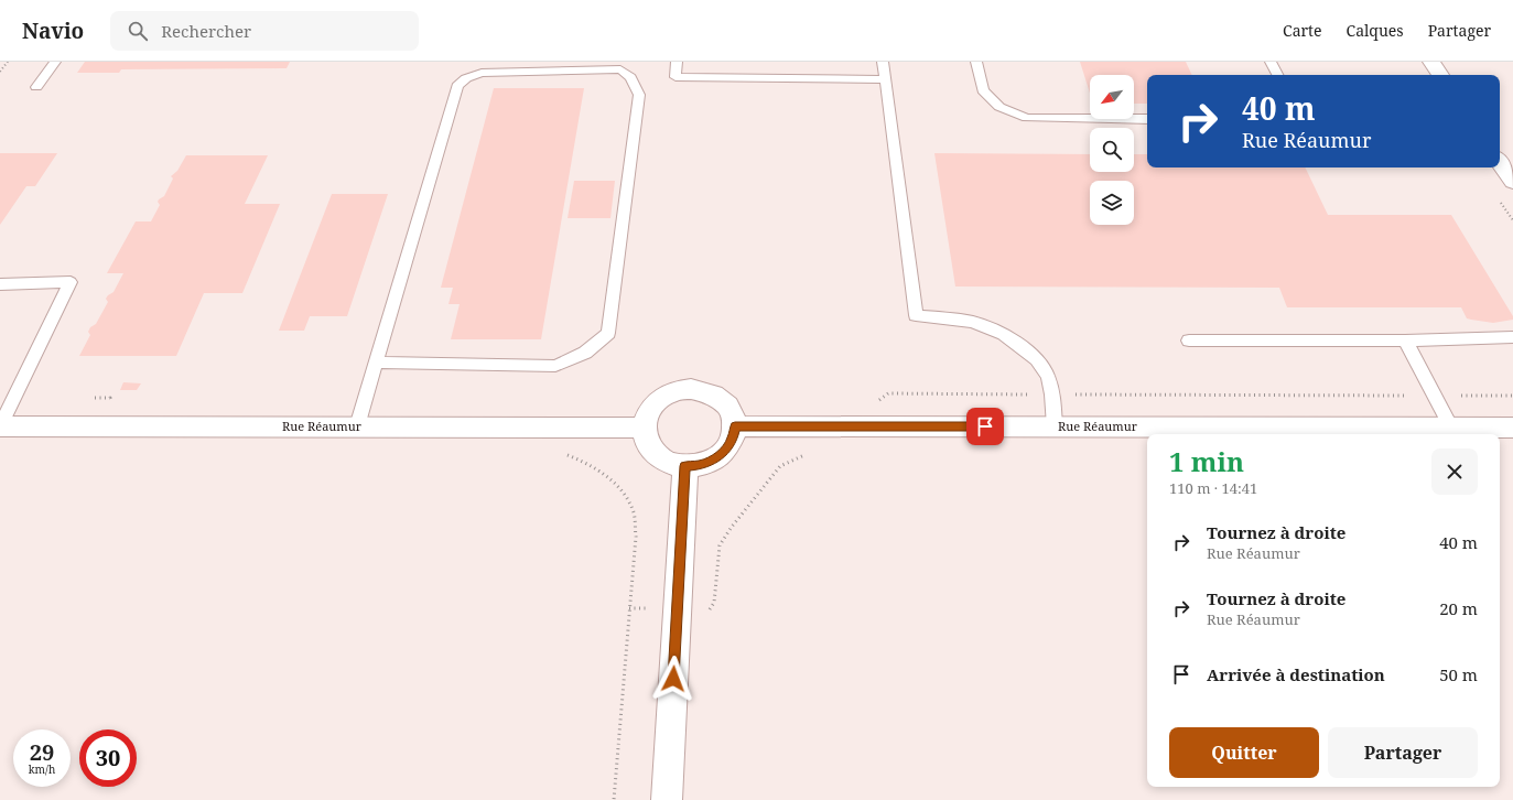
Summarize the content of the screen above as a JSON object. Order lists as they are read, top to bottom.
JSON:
{
  "streets": {
    "street": ["Rue Réaumur"]
  },
  "north": "bottom left",
  "page": {
    "header": "Navio",
    "search": "Rechercher",
    "nav": ["Carte", "Calques", "Partager"],
    "turn": ["40 m", "Rue Réaumur"],
    "heading": ["1 min", "110 m · 14:41"],
    "list": [
      {
        "name": "Tournez à droite",
        "note": "Rue Réaumur",
        "value": "40 m"
      },
      {
        "name": "Tournez à droite",
        "note": "Rue Réaumur",
        "value": "20 m"
      },
      {
        "name": "Arrivée à destination",
        "value": "50 m"
      }
    ],
    "buttons": ["Quitter", "Partager"],
    "speed": "29 km/h",
    "limit": "30"
  }
}
